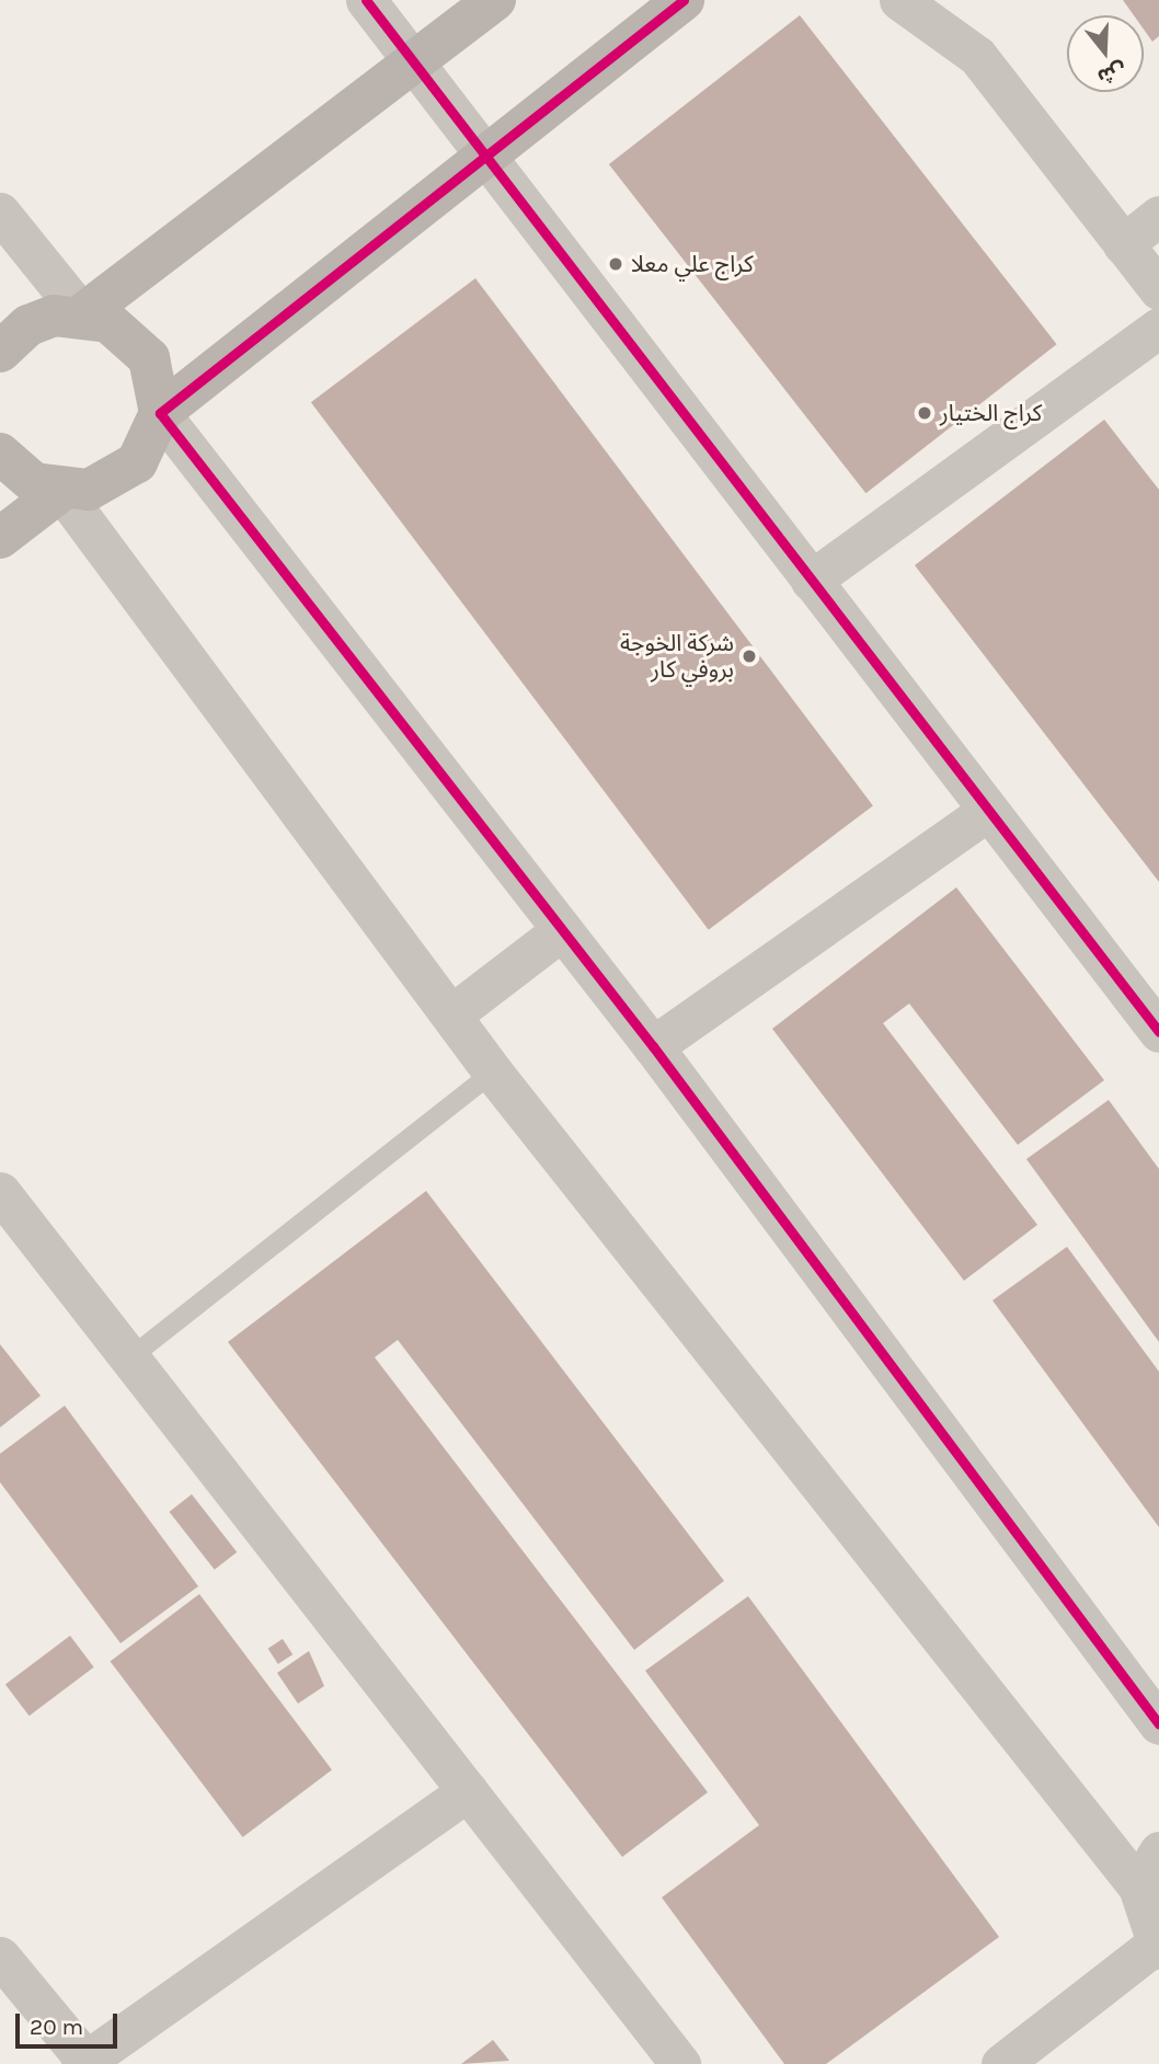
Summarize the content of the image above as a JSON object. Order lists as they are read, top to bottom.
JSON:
{
  "places": ["كراج علي معلا", "كراج الختيار", "شركة الخوجة بروفي كار"],
  "scale_bar": "20 m",
  "north": "bottom"
}
